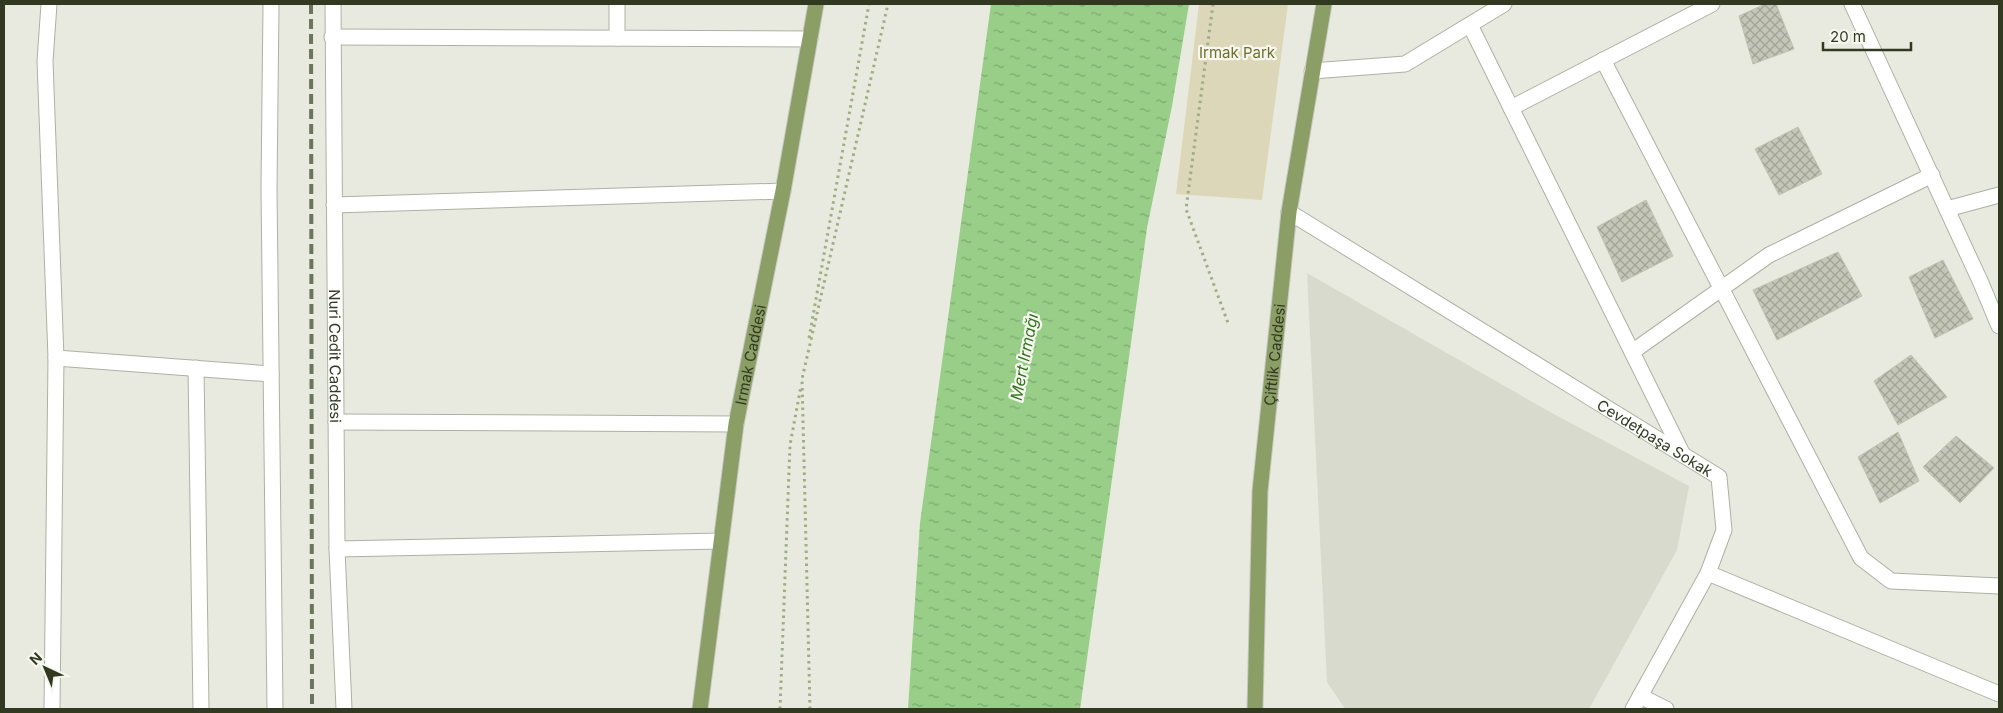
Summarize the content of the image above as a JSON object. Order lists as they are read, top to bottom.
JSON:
{
  "streets": {
    "main road": ["Irmak Caddesi", "Çiftlik Caddesi"],
    "street": ["Nuri Cedit Caddesi", "Cevdetpaşa Sokak"]
  },
  "crossings": [
    ["Çiftlik Caddesi", "Cevdetpaşa Sokak"]
  ],
  "water": ["Mert Irmağı"],
  "parks": ["Irmak Park"],
  "scale_bar": "20 m",
  "north": "top left"
}
